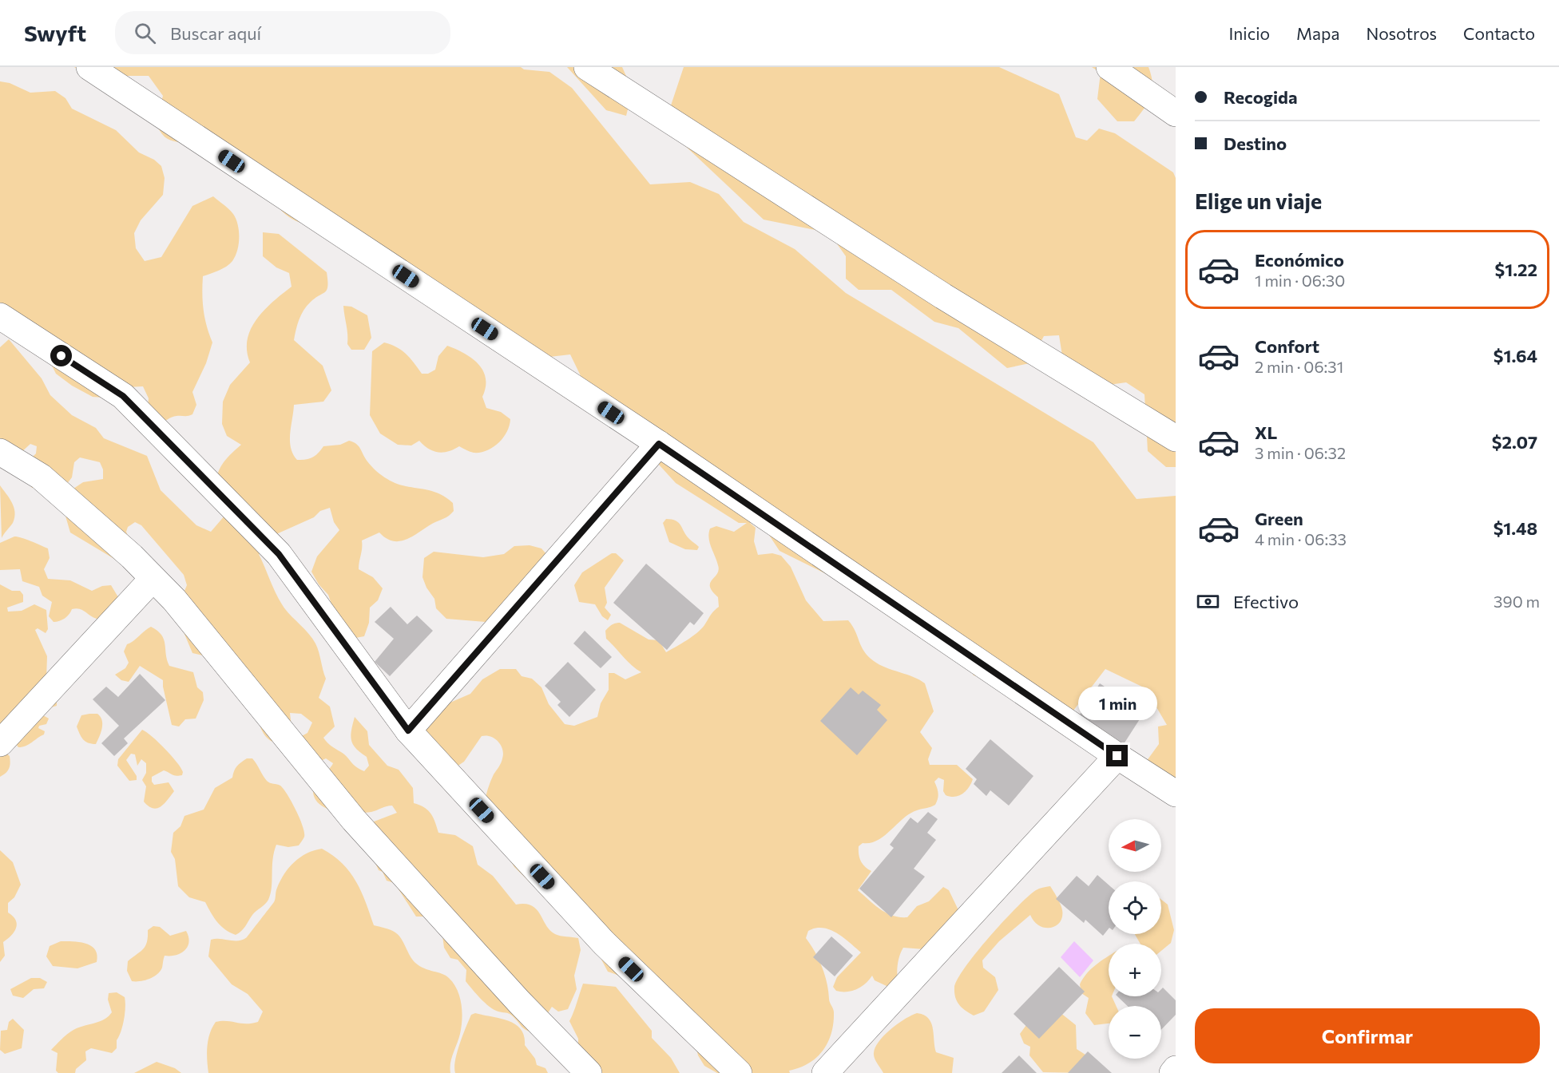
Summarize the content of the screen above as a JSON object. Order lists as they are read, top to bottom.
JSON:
{
  "north": "left",
  "page": {
    "header": "Swyft",
    "search": "Buscar aquí",
    "nav": [
      "Inicio",
      "Mapa",
      "Nosotros",
      "Contacto"
    ],
    "banner": ["Recogida", "Destino"],
    "heading": "Elige un viaje",
    "list": [
      {
        "name": "Económico",
        "note": "1 min · 06:30",
        "value": "$1.22"
      },
      {
        "name": "Confort",
        "note": "2 min · 06:31",
        "value": "$1.64"
      },
      {
        "name": "XL",
        "note": "3 min · 06:32",
        "value": "$2.07"
      },
      {
        "name": "Green",
        "note": "4 min · 06:33",
        "value": "$1.48"
      }
    ],
    "pay": ["Efectivo", "390 m"],
    "bubble": "1 min",
    "map_buttons": ["+", "−"],
    "buttons": "Confirmar"
  }
}
